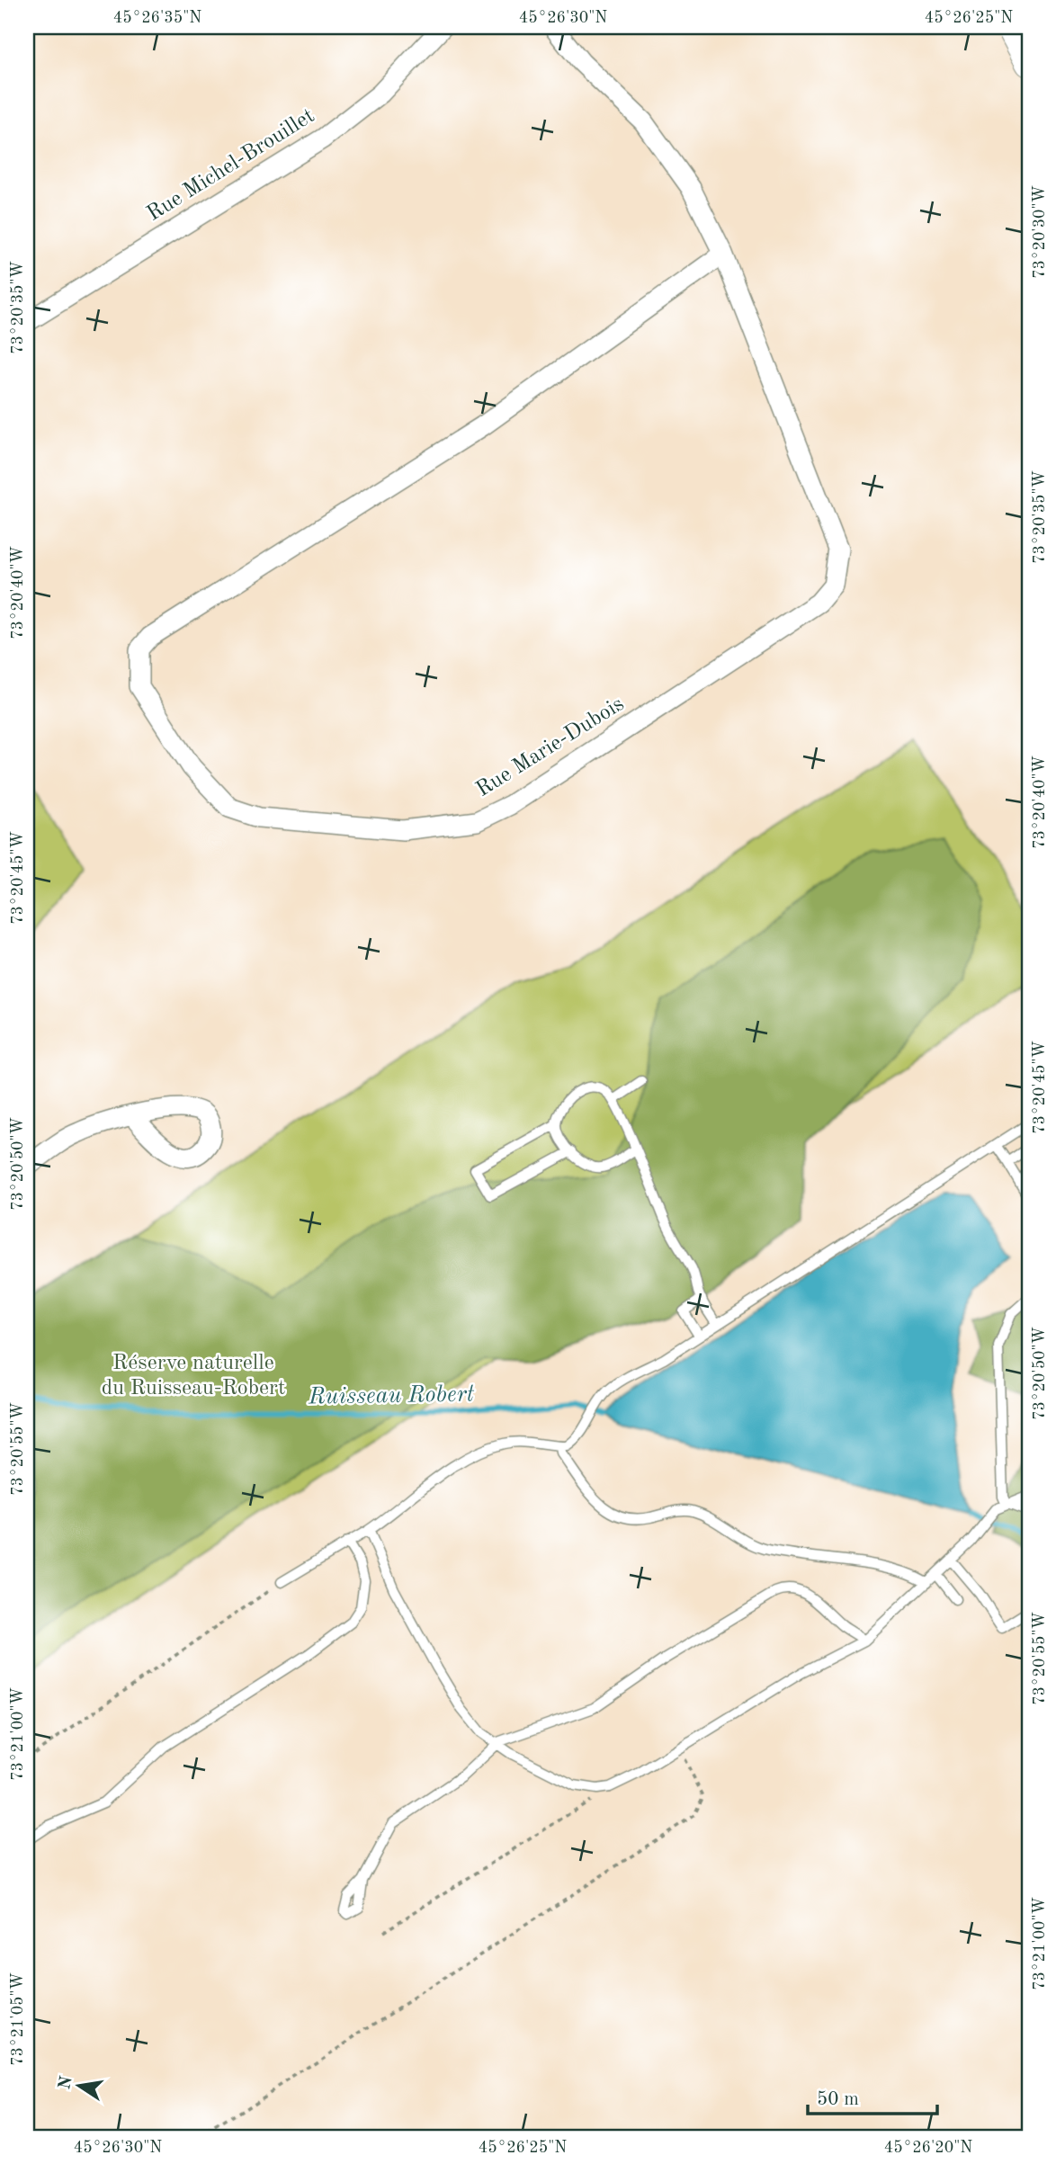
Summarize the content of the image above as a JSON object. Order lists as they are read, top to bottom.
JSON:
{
  "streets": {
    "street": ["Rue Michel-Brouillet", "Rue Marie-Dubois"]
  },
  "water": ["Ruisseau Robert"],
  "parks": ["Réserve naturelle du Ruisseau-Robert"],
  "scale_bar": "50 m",
  "north": "left",
  "coordinates": [
    "45°26'35\"N",
    "45°26'30\"N",
    "45°26'25\"N",
    "73°20'30\"W",
    "73°20'35\"W",
    "73°20'40\"W",
    "73°20'45\"W",
    "73°20'50\"W",
    "73°20'55\"W",
    "73°21'00\"W",
    "73°21'05\"W",
    "45°26'20\"N"
  ]
}
